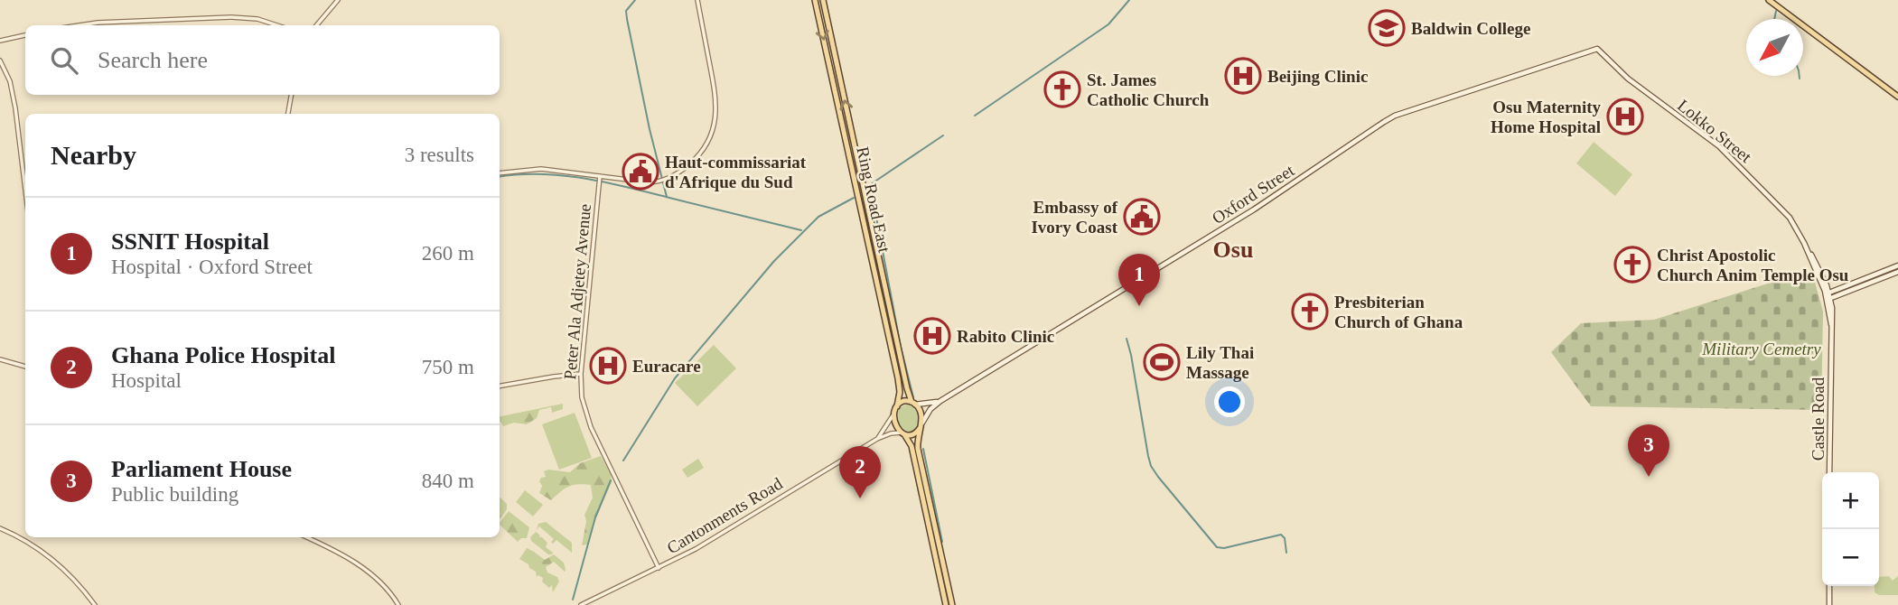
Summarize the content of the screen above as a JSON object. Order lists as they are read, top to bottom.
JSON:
{
  "streets": {
    "main road": [
      "Lokko Street",
      "Oxford Street",
      "Ring Road East",
      "Castle Road"
    ],
    "street": ["Peter Ala Adjetey Avenue", "Cantonments Road"]
  },
  "crossings": [
    ["Lokko Street", "Oxford Street"],
    ["Lokko Street", "Castle Road"],
    ["Oxford Street", "Ring Road East"],
    ["Oxford Street", "Cantonments Road"],
    ["Ring Road East", "Cantonments Road"],
    ["Peter Ala Adjetey Avenue", "Cantonments Road"]
  ],
  "districts": ["Osu"],
  "parks": ["Military Cemetry"],
  "places": {
    "school or university": ["Baldwin College"],
    "hospital": [
      "Beijing Clinic",
      "Osu Maternity Home Hospital",
      "Rabito Clinic",
      "Euracare"
    ],
    "church": ["St. James Catholic Church", "Christ Apostolic Church Anim Temple Osu", "Presbiterian Church of Ghana"],
    "public building": ["Haut-commissariat d'Afrique du Sud", "Embassy of Ivory Coast"],
    "sports": ["Lily Thai Massage"]
  },
  "north": "bottom left",
  "page": {
    "search": "Search here",
    "heading": ["Nearby", "3 results"],
    "list": [
      {
        "mark": "1",
        "name": "SSNIT Hospital",
        "note": "Hospital · Oxford Street",
        "value": "260 m"
      },
      {
        "mark": "2",
        "name": "Ghana Police Hospital",
        "note": "Hospital",
        "value": "750 m"
      },
      {
        "mark": "3",
        "name": "Parliament House",
        "note": "Public building",
        "value": "840 m"
      }
    ],
    "pins": ["1", "3", "2"],
    "map_buttons": ["+", "−"]
  }
}
